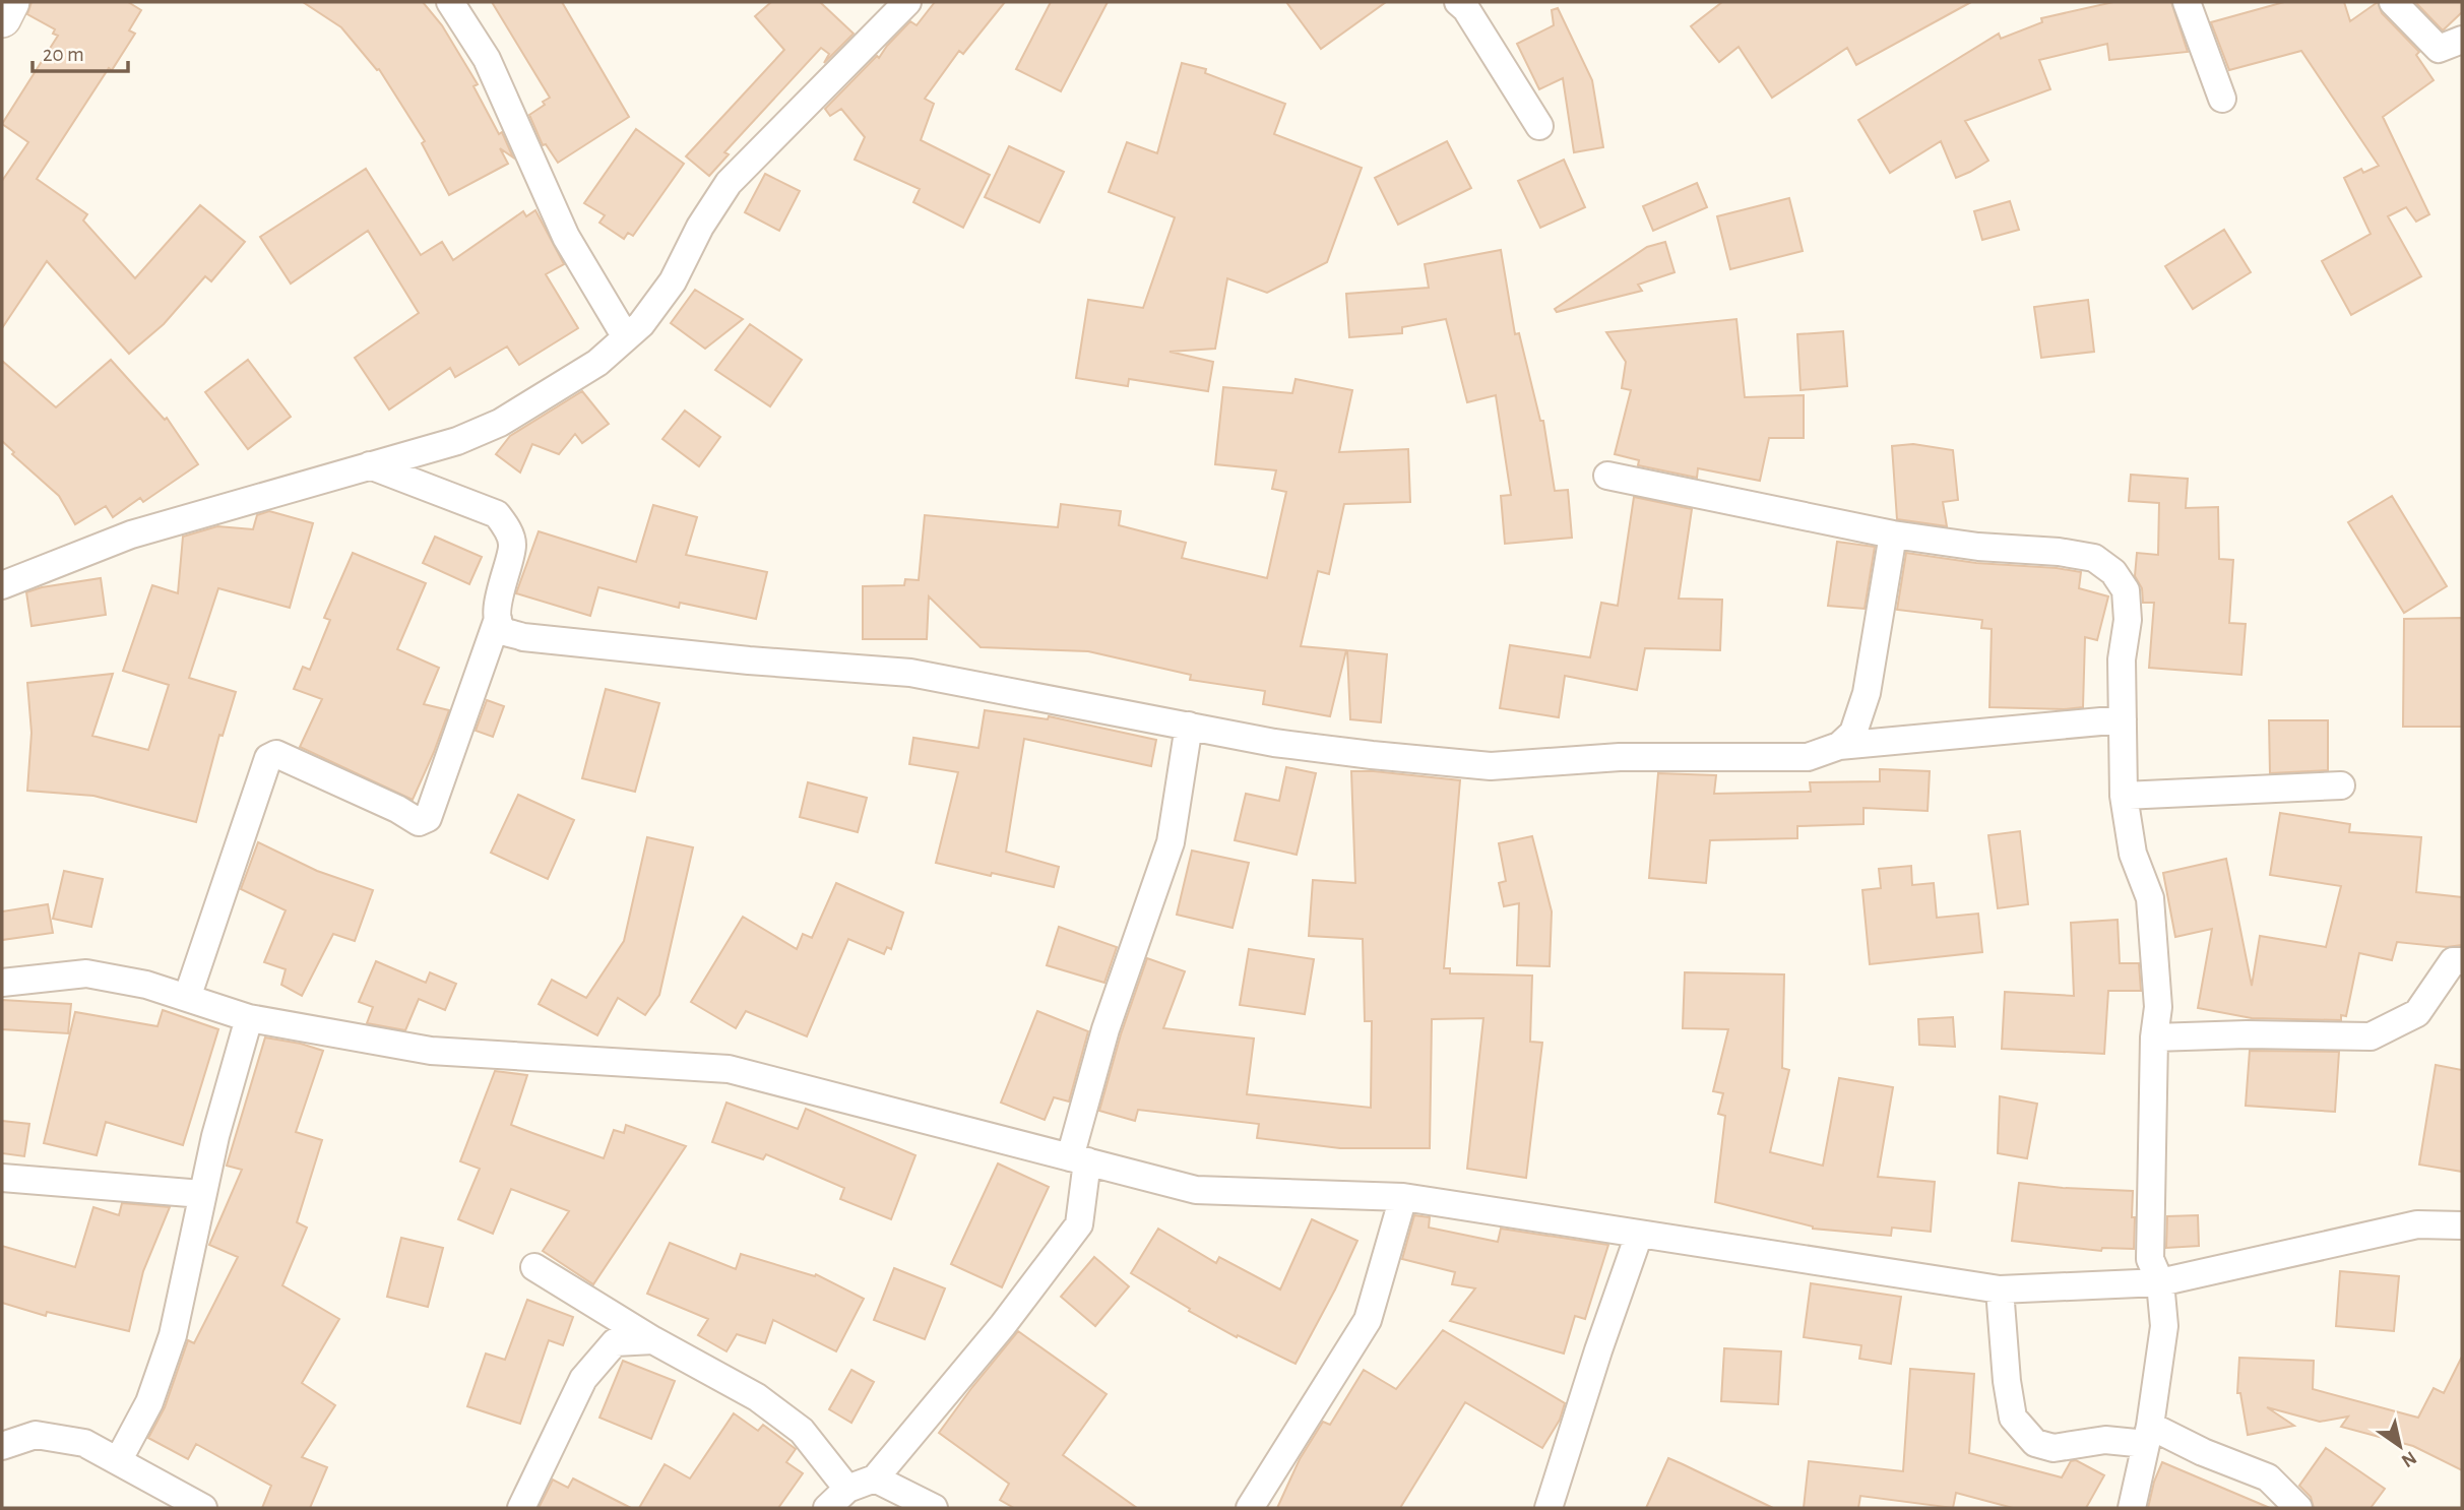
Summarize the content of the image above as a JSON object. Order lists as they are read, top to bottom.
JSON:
{
  "scale_bar": "20 m",
  "north": "bottom right"
}
